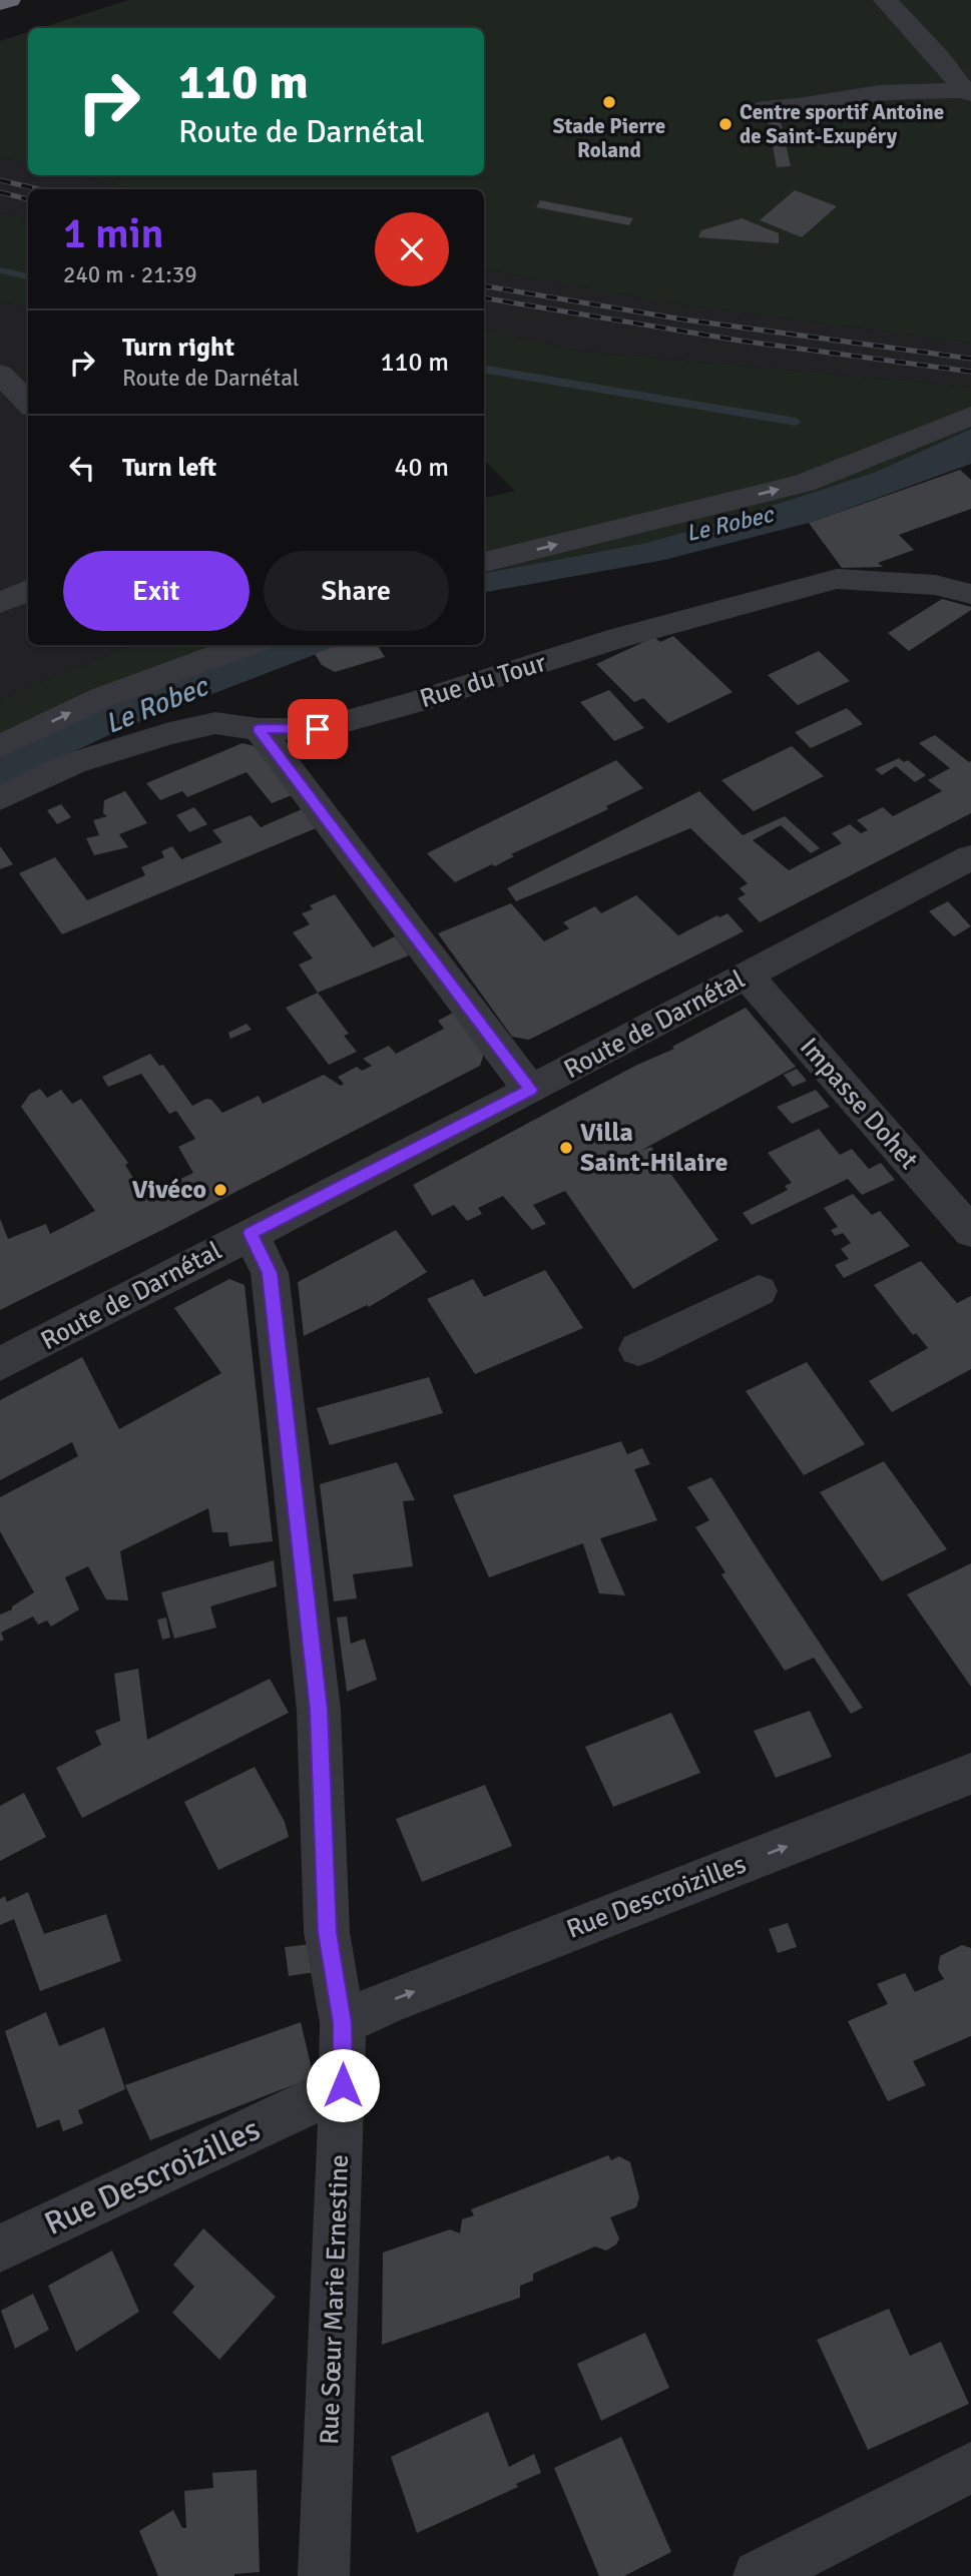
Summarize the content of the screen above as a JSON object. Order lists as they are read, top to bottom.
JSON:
{
  "streets": {
    "street": [
      "Rue du Tour",
      "Route de Darnétal",
      "Impasse Dohet",
      "Rue Descroizilles",
      "Rue Sœur Marie Ernestine"
    ]
  },
  "crossings": [
    ["Route de Darnétal", "Impasse Dohet"],
    ["Route de Darnétal", "Rue Sœur Marie Ernestine"],
    ["Rue Descroizilles", "Rue Sœur Marie Ernestine"]
  ],
  "one_way": ["Rue Descroizilles"],
  "water": ["Le Robec"],
  "places": [
    "Stade Pierre Roland",
    "Centre sportif Antoine de Saint-Exupéry",
    "Villa Saint-Hilaire",
    "Vivéco"
  ],
  "page": {
    "turn": ["110 m", "Route de Darnétal"],
    "heading": ["1 min", "240 m · 21:39"],
    "list": [
      {
        "name": "Turn right",
        "note": "Route de Darnétal",
        "value": "110 m"
      },
      {
        "name": "Turn left",
        "value": "40 m"
      }
    ],
    "buttons": ["Exit", "Share"]
  }
}
